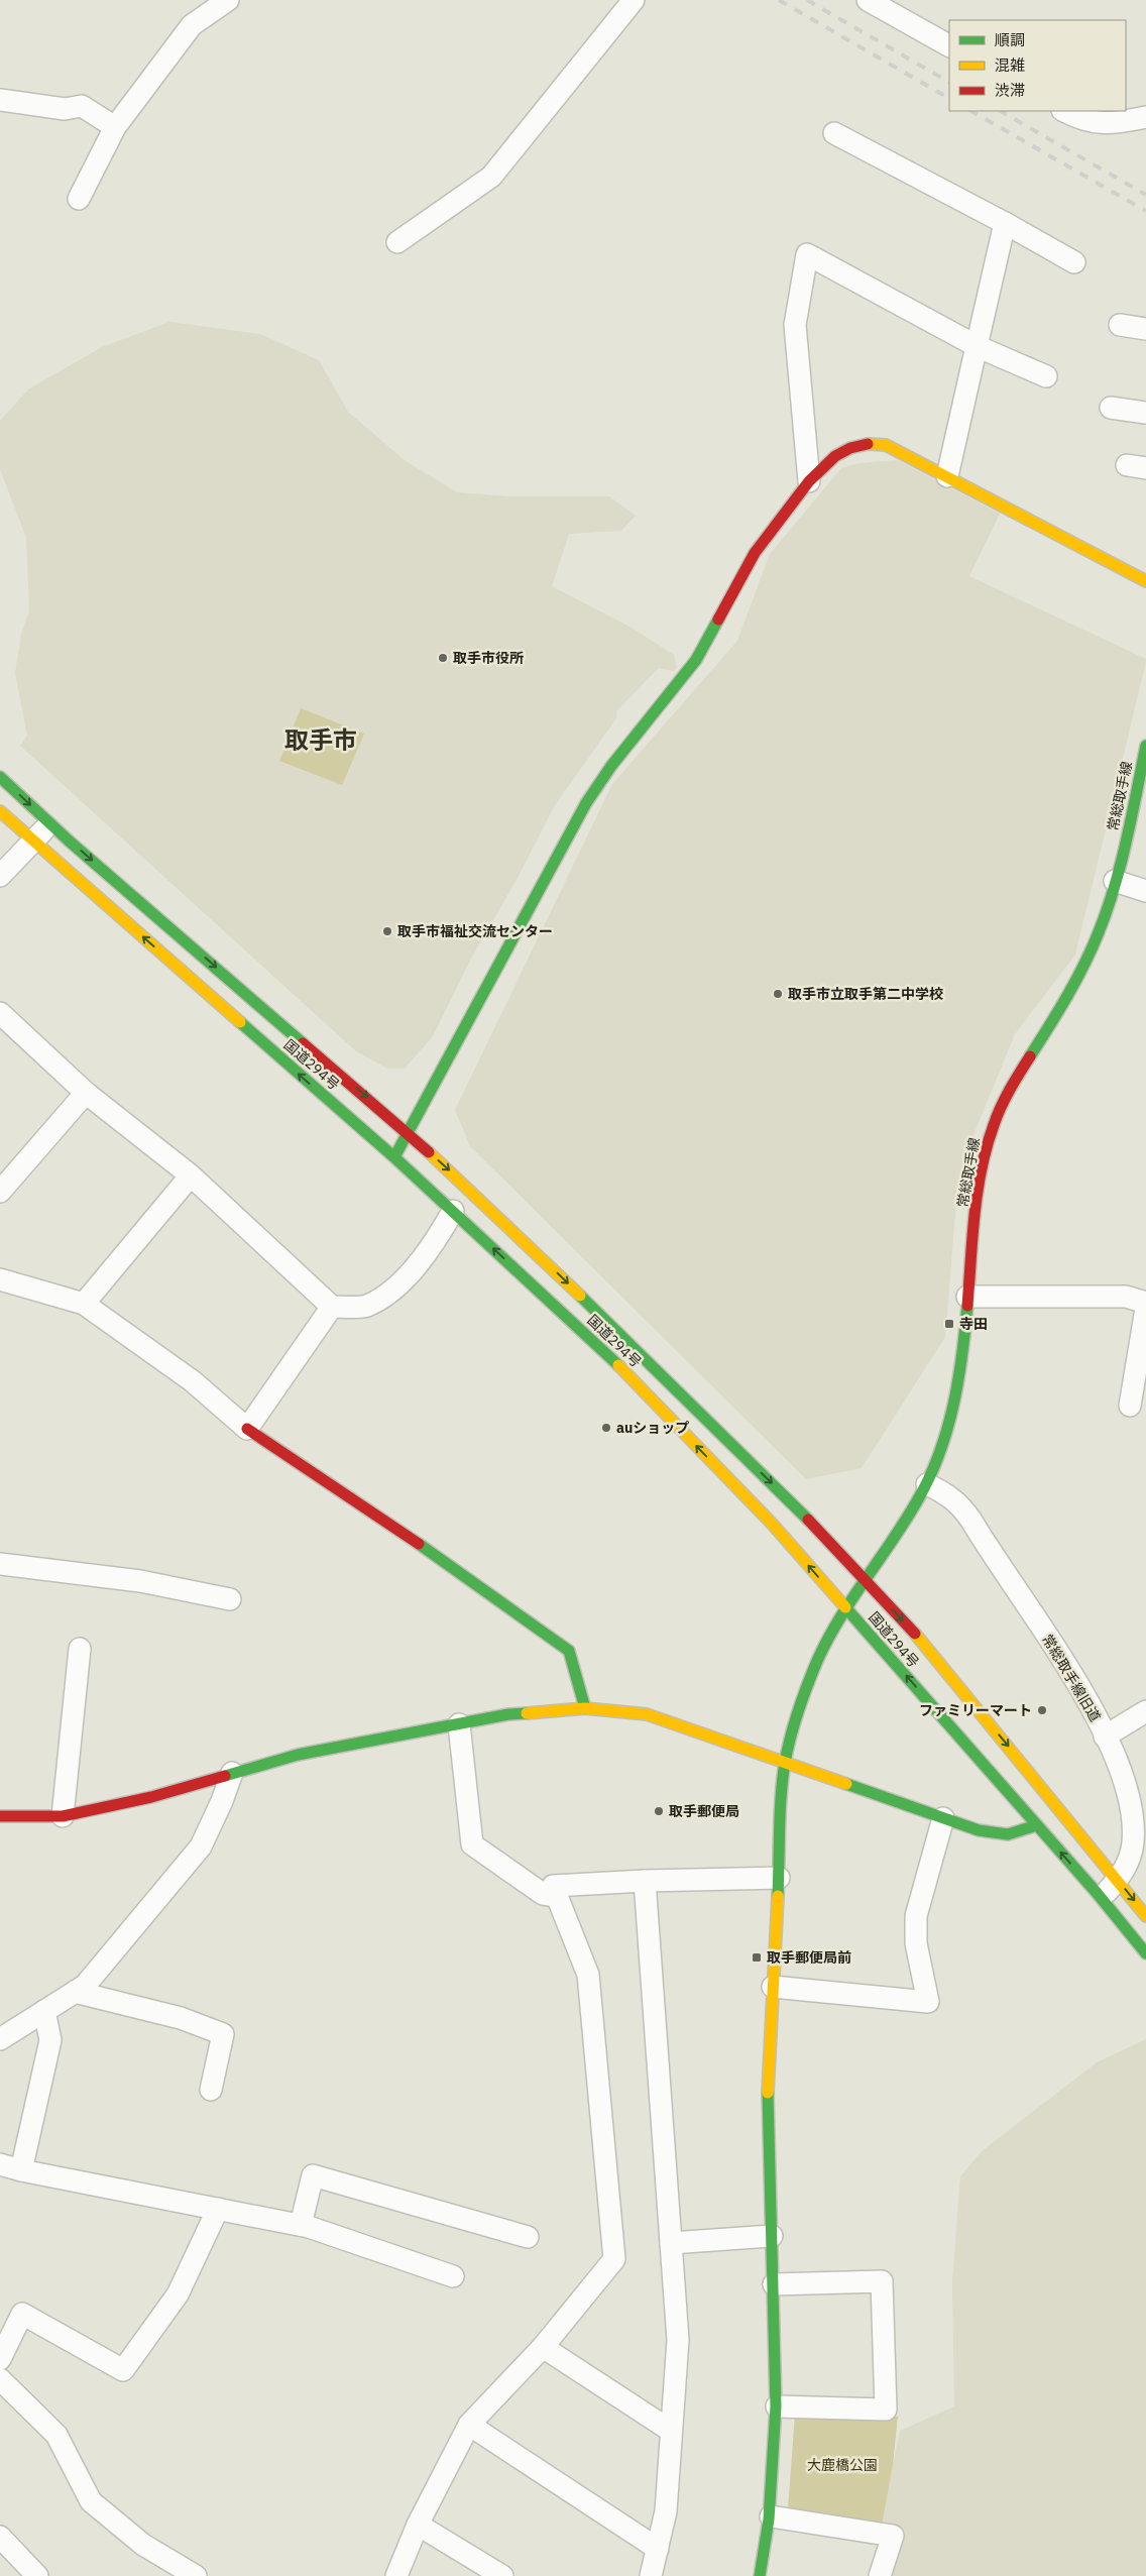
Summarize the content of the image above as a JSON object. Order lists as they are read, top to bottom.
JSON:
{
  "streets": {
    "main road": ["常総取手線", "国道294号"],
    "street": ["常総取手線旧道"]
  },
  "crossings": [
    ["常総取手線", "国道294号"],
    ["常総取手線", "常総取手線旧道"],
    ["国道294号", "常総取手線旧道"]
  ],
  "districts": ["取手市"],
  "parks": ["大鹿橋公園"],
  "places": {
    "other": [
      "取手市役所",
      "取手市福祉交流センター",
      "取手市立取手第二中学校",
      "auショップ",
      "ファミリーマート",
      "取手郵便局"
    ],
    "transit": ["寺田", "取手郵便局前"]
  },
  "legend": ["順調", "混雑", "渋滞"]
}
